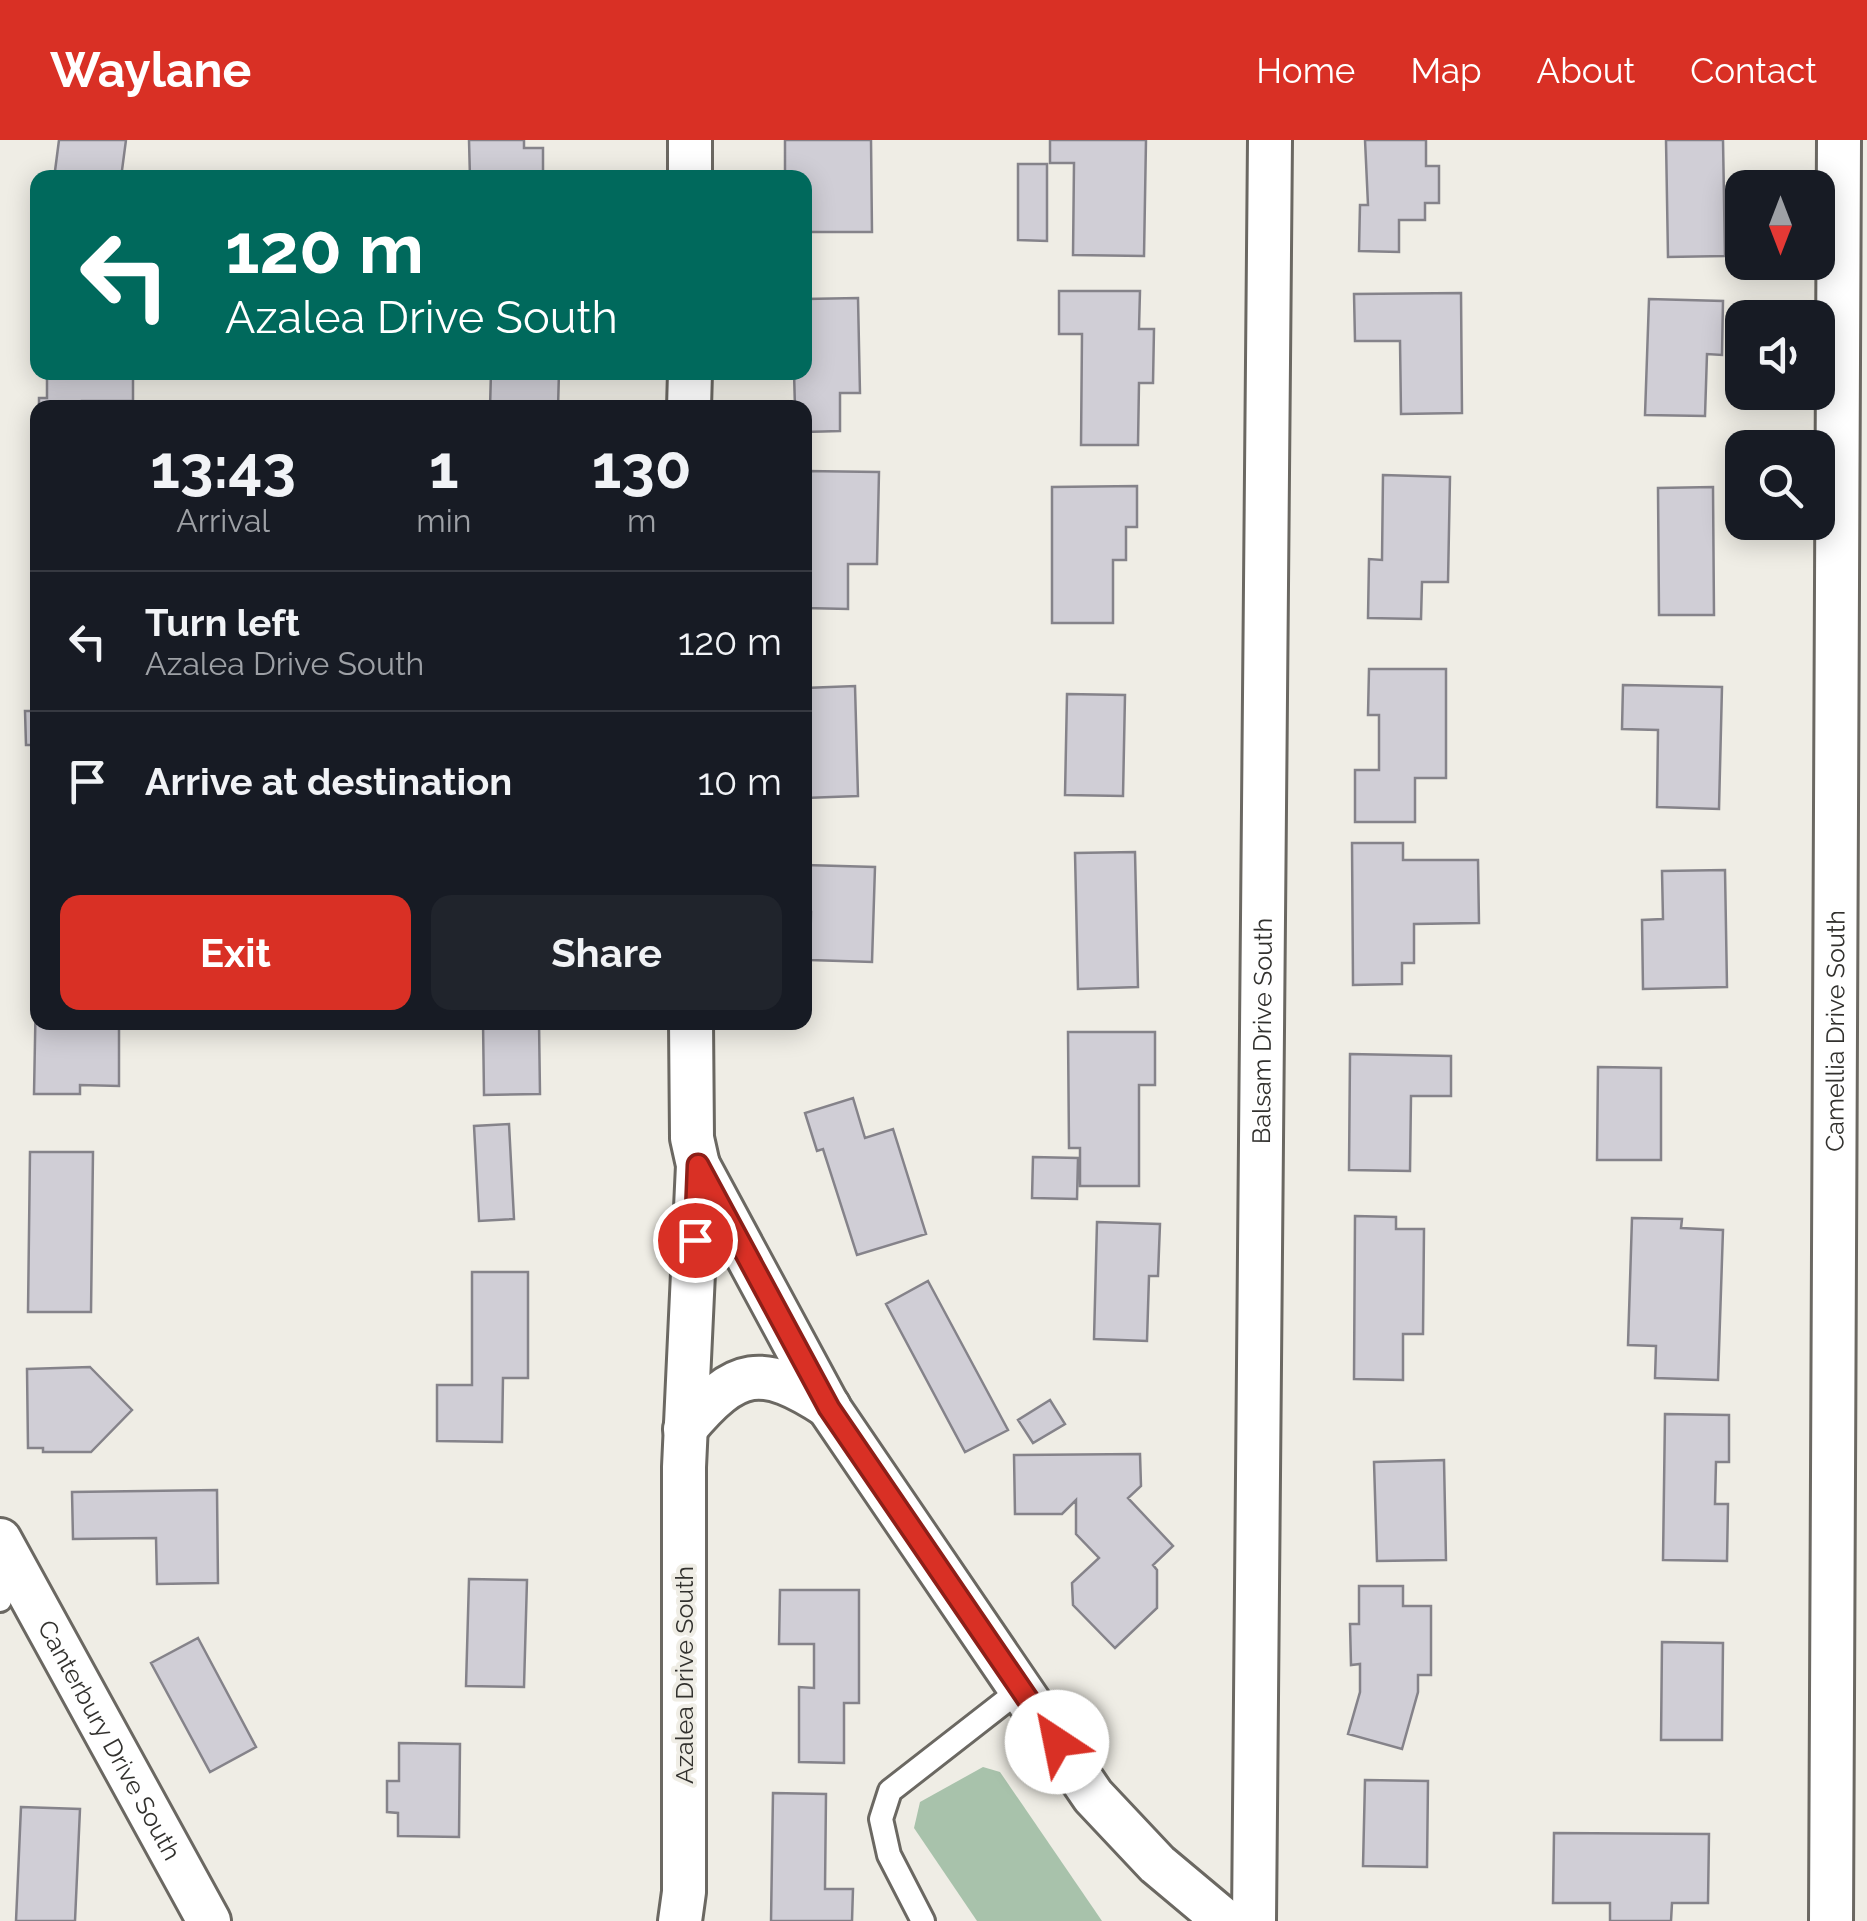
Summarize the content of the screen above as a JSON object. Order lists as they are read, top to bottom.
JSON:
{
  "streets": {
    "street": [
      "Balsam Drive South",
      "Camellia Drive South",
      "Azalea Drive South",
      "Canterbury Drive South"
    ]
  },
  "north": "bottom",
  "page": {
    "header": "Waylane",
    "nav": [
      "Home",
      "Map",
      "About",
      "Contact"
    ],
    "turn": ["120 m", "Azalea Drive South"],
    "eta": [
      "13:43",
      "Arrival",
      "1",
      "min",
      "130",
      "m"
    ],
    "list": [
      {
        "name": "Turn left",
        "note": "Azalea Drive South",
        "value": "120 m"
      },
      {
        "name": "Arrive at destination",
        "value": "10 m"
      }
    ],
    "buttons": ["Exit", "Share"]
  }
}
